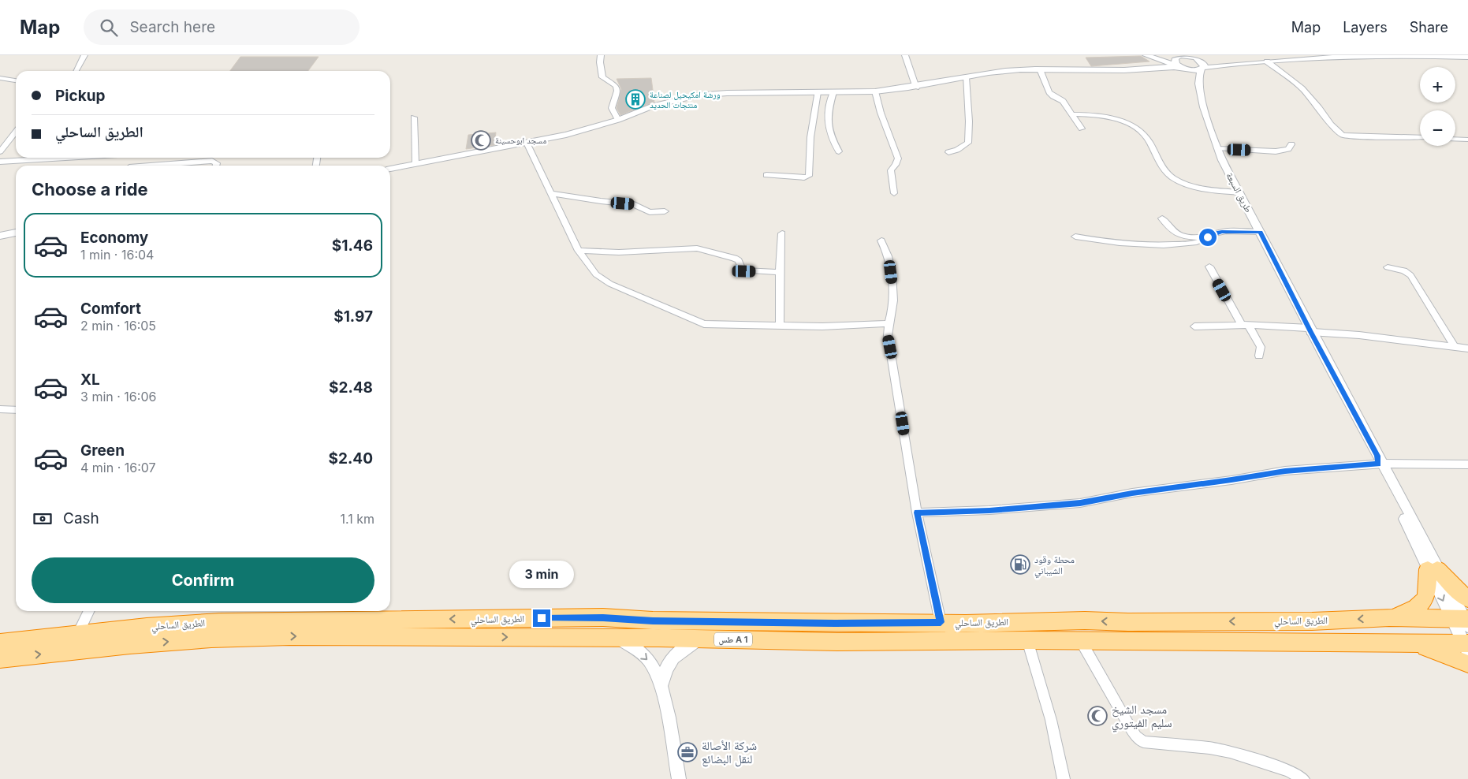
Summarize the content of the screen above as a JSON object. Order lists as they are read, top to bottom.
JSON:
{
  "streets": {
    "highway": ["الطريق الساحلي", "طس A 1"],
    "street": ["طريق السبعة"]
  },
  "crossings": [
    ["طريق السبعة", "الطريق الساحلي"]
  ],
  "places": {
    "building": ["ورشة امكيحيل لصناعة منتجات الحديد"],
    "mosque": ["مسجد ابوحسينة", "مسجد الشيخ سليم الفيتوري"],
    "fuel station": ["محطة وقود الشيباني"],
    "office": ["شركة الأصالة لنقل البضائع"]
  },
  "page": {
    "header": "Map",
    "search": "Search here",
    "nav": ["Map", "Layers", "Share"],
    "map_buttons": ["+", "−"],
    "banner": ["Pickup", "الطريق الساحلي"],
    "heading": "Choose a ride",
    "list": [
      {
        "name": "Economy",
        "note": "1 min · 16:04",
        "value": "$1.46"
      },
      {
        "name": "Comfort",
        "note": "2 min · 16:05",
        "value": "$1.97"
      },
      {
        "name": "XL",
        "note": "3 min · 16:06",
        "value": "$2.48"
      },
      {
        "name": "Green",
        "note": "4 min · 16:07",
        "value": "$2.40"
      }
    ],
    "pay": ["Cash", "1.1 km"],
    "buttons": "Confirm",
    "bubble": "3 min"
  }
}
